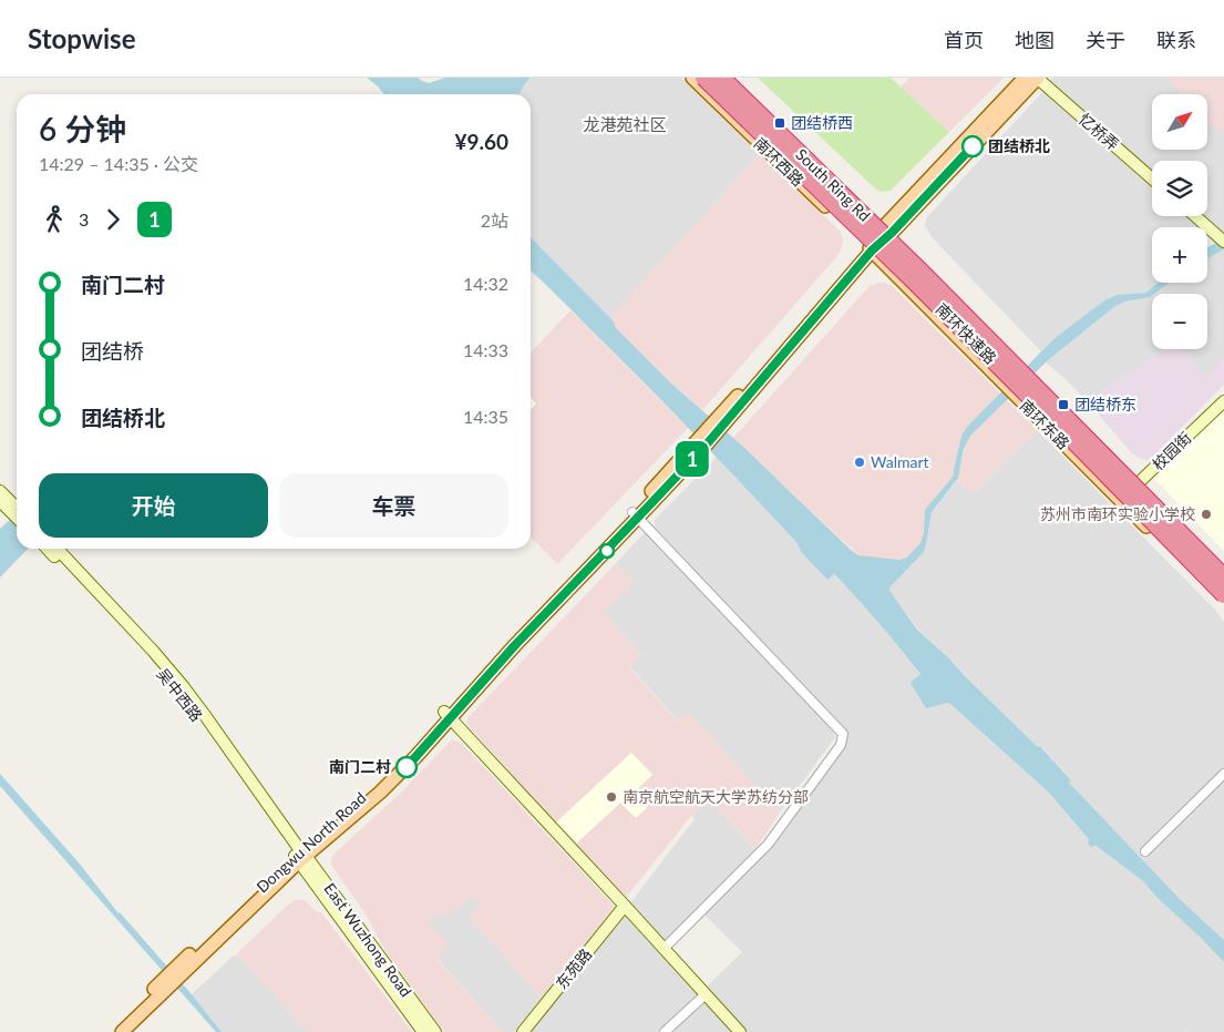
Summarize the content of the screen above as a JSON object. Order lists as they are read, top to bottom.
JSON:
{
  "streets": {
    "highway": ["South Ring Rd", "南环快速路"],
    "main road": [
      "忆桥弄",
      "南环西路",
      "南环东路",
      "校园街",
      "吴中西路",
      "Dongwu North Road",
      "East Wuzhong Road",
      "东苑路"
    ]
  },
  "crossings": [
    ["南环西路", "南环东路"],
    ["南环西路", "Dongwu North Road"],
    ["南环快速路", "南环东路"],
    ["南环东路", "校园街"],
    ["南环东路", "Dongwu North Road"],
    ["吴中西路", "Dongwu North Road"],
    ["吴中西路", "East Wuzhong Road"],
    ["Dongwu North Road", "East Wuzhong Road"]
  ],
  "districts": ["龙港苑社区"],
  "places": {
    "transit": ["团结桥西", "团结桥东"],
    "other": [
      "团结桥北",
      "Walmart",
      "苏州市南环实验小学校",
      "南门二村",
      "南京航空航天大学苏纺分部"
    ]
  },
  "lines": ["bus line 1"],
  "north": "top right",
  "page": {
    "header": "Stopwise",
    "nav": [
      "首页",
      "地图",
      "关于",
      "联系"
    ],
    "on_map": "1",
    "map_buttons": ["+", "−"],
    "heading": ["6 分钟", "14:29 – 14:35 · 公交", "¥9.60"],
    "legs": ["3", "1", "2站"],
    "list": [
      {
        "name": "南门二村",
        "value": "14:32"
      },
      {
        "name": "团结桥",
        "value": "14:33"
      },
      {
        "name": "团结桥北",
        "value": "14:35"
      }
    ],
    "buttons": ["开始", "车票"]
  }
}
